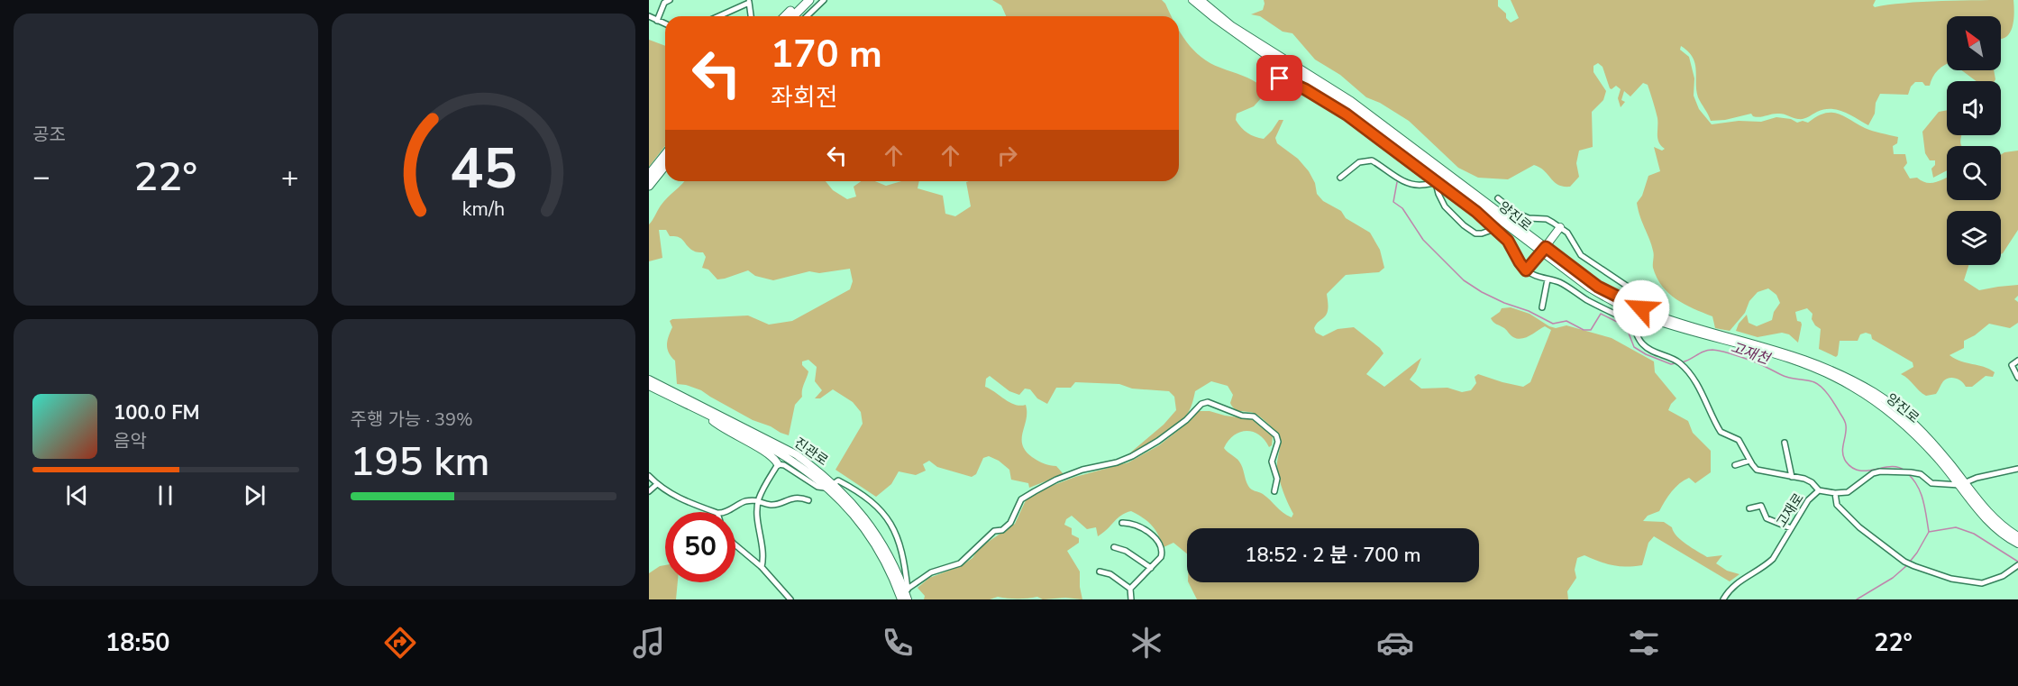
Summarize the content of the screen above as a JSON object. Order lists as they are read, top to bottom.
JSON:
{
  "streets": {
    "main road": ["양진로", "진관로"],
    "street": ["고재로"]
  },
  "water": ["고재천"],
  "north": "top left",
  "page": {
    "tile": [
      "공조",
      ["주행 가능 · 39%", "195 km"]
    ],
    "turn": ["170 m", "좌회전"],
    "heat": ["−", "22°", "+"],
    "song": ["100.0 FM", "음악"],
    "limit": "50",
    "trip": "18:52 · 2 분 · 700 m",
    "tabs": ["18:50", "22°"],
    "gauge": ["45", "km/h"]
  }
}
